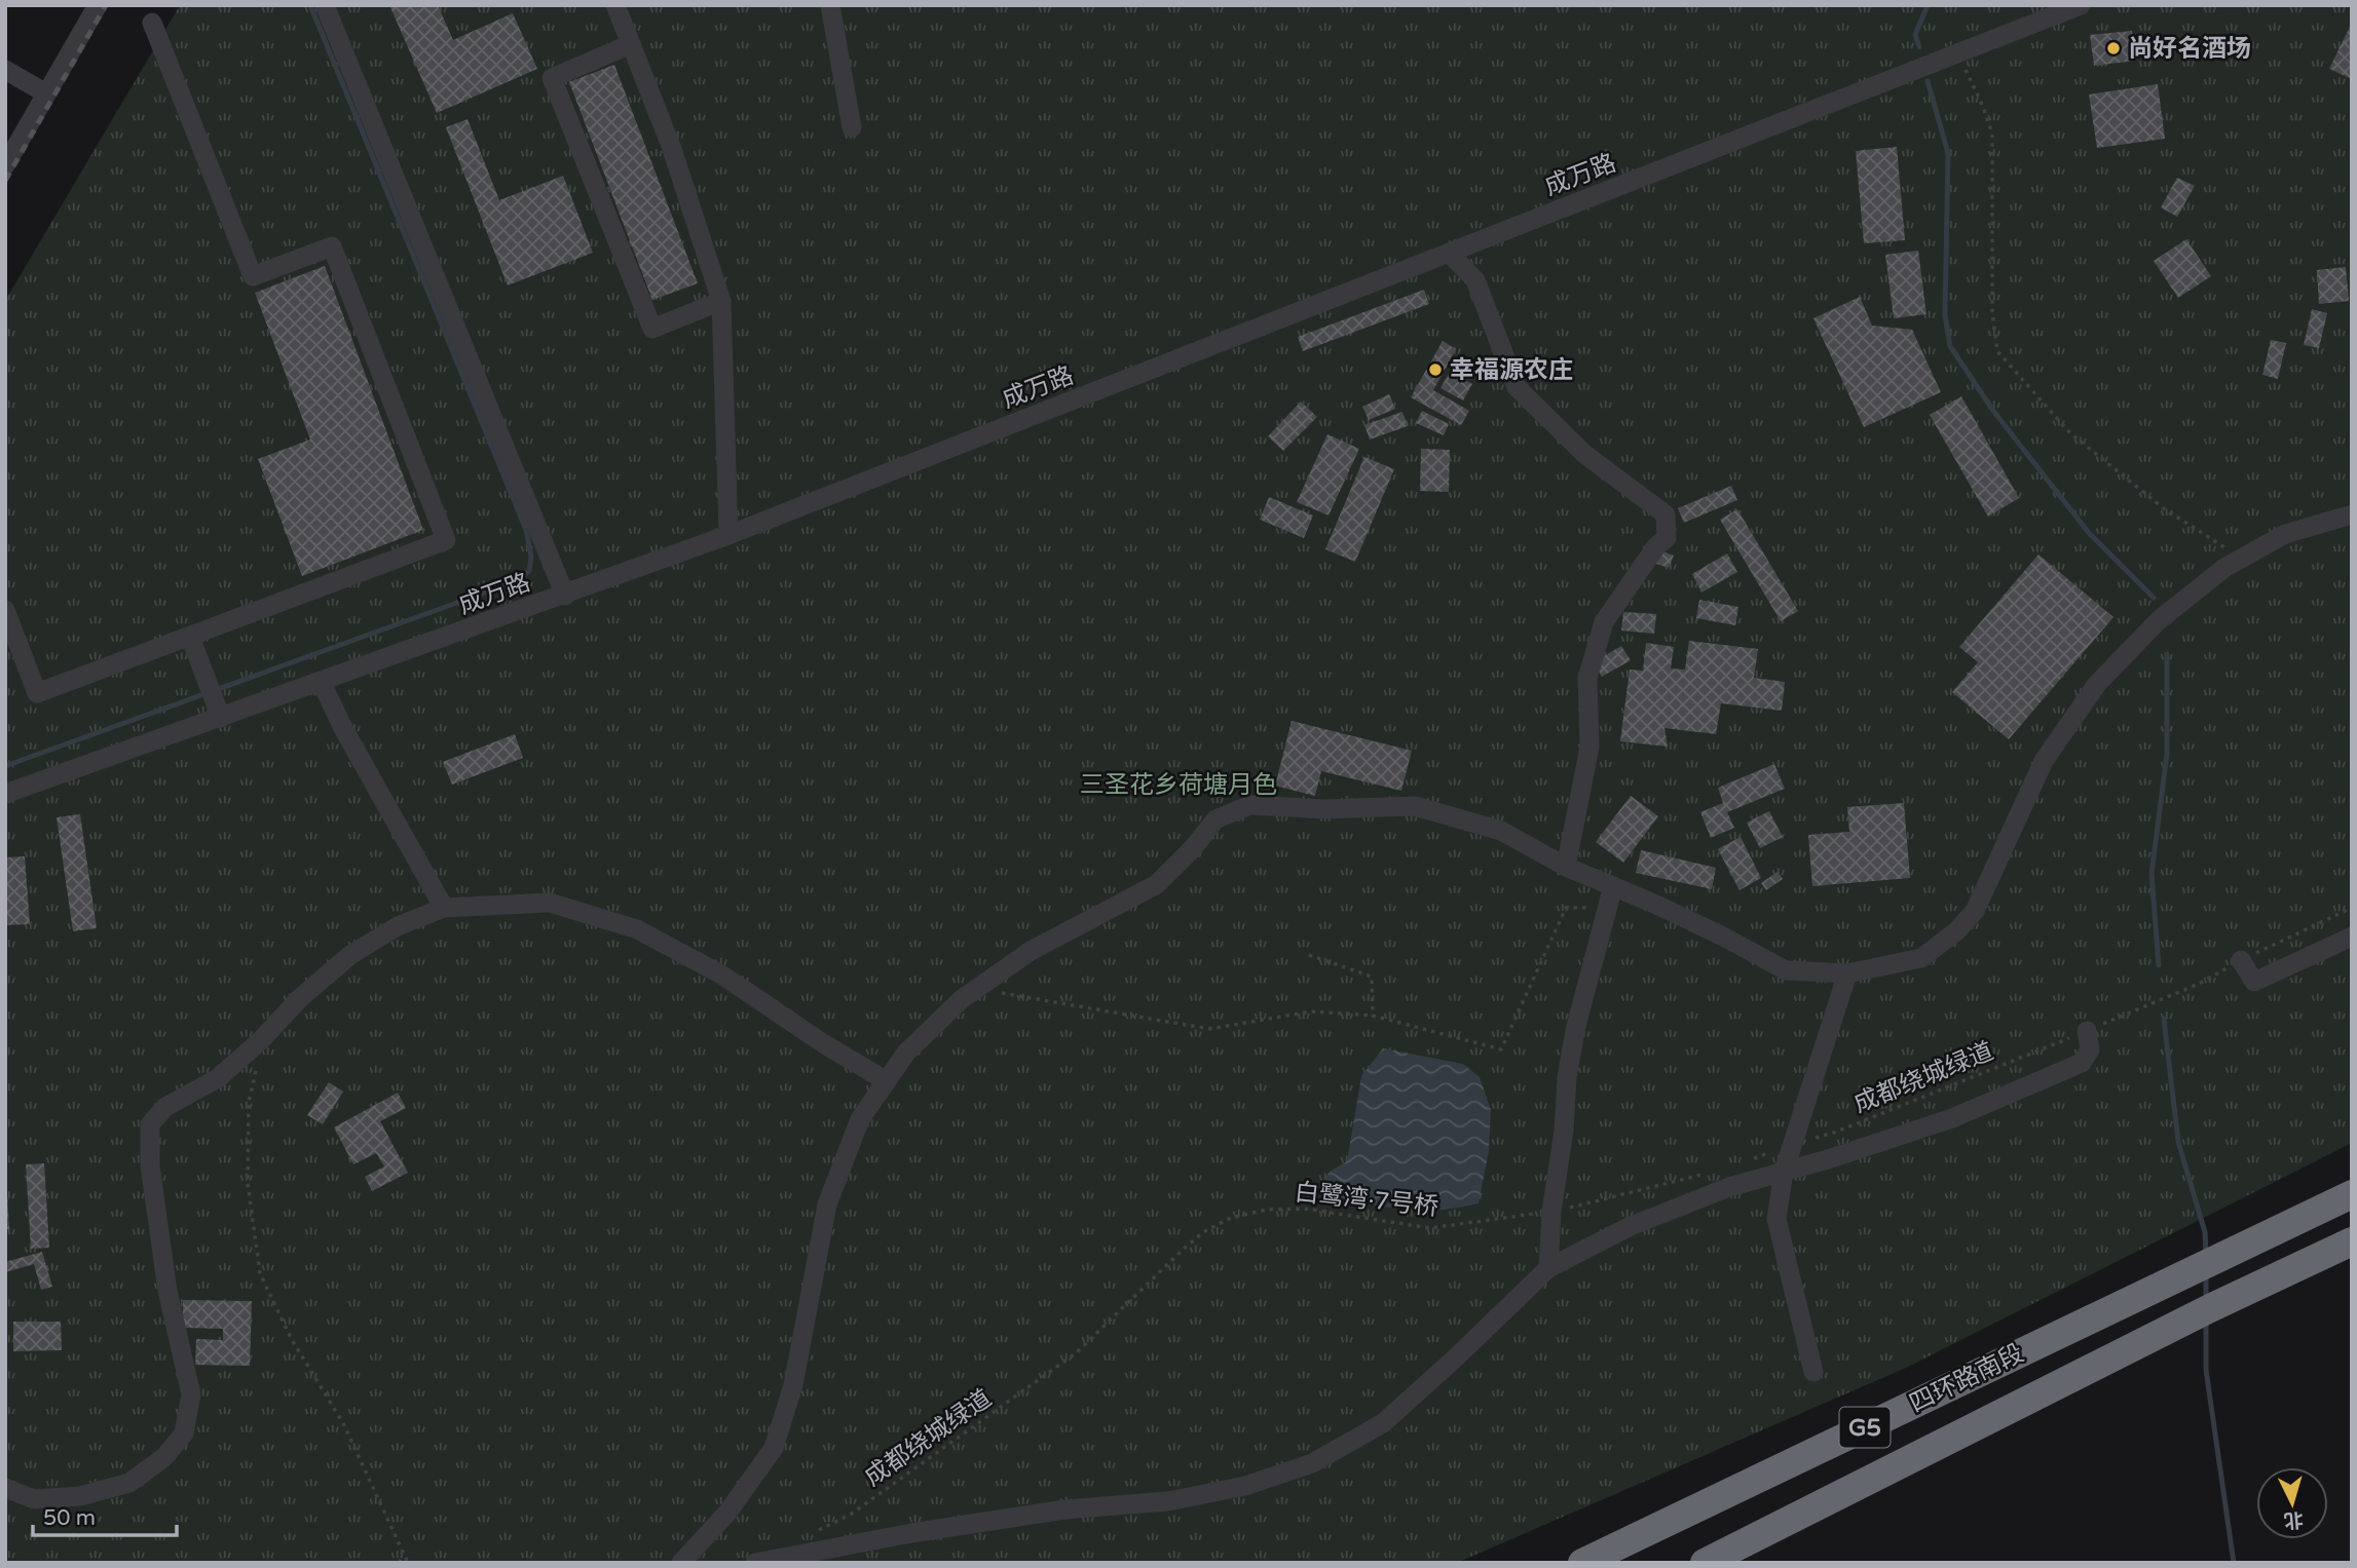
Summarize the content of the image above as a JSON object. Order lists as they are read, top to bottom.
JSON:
{
  "streets": {
    "highway": ["四环路南段", "G5"],
    "street": ["成万路"],
    "path": ["成都绕城绿道", "白鹭湾·7号桥"]
  },
  "crossings": [
    ["成都绕城绿道", "白鹭湾·7号桥"]
  ],
  "parks": ["三圣花乡荷塘月色"],
  "places": ["尚好名酒场", "幸福源农庄"],
  "scale_bar": "50 m",
  "north": "bottom"
}
